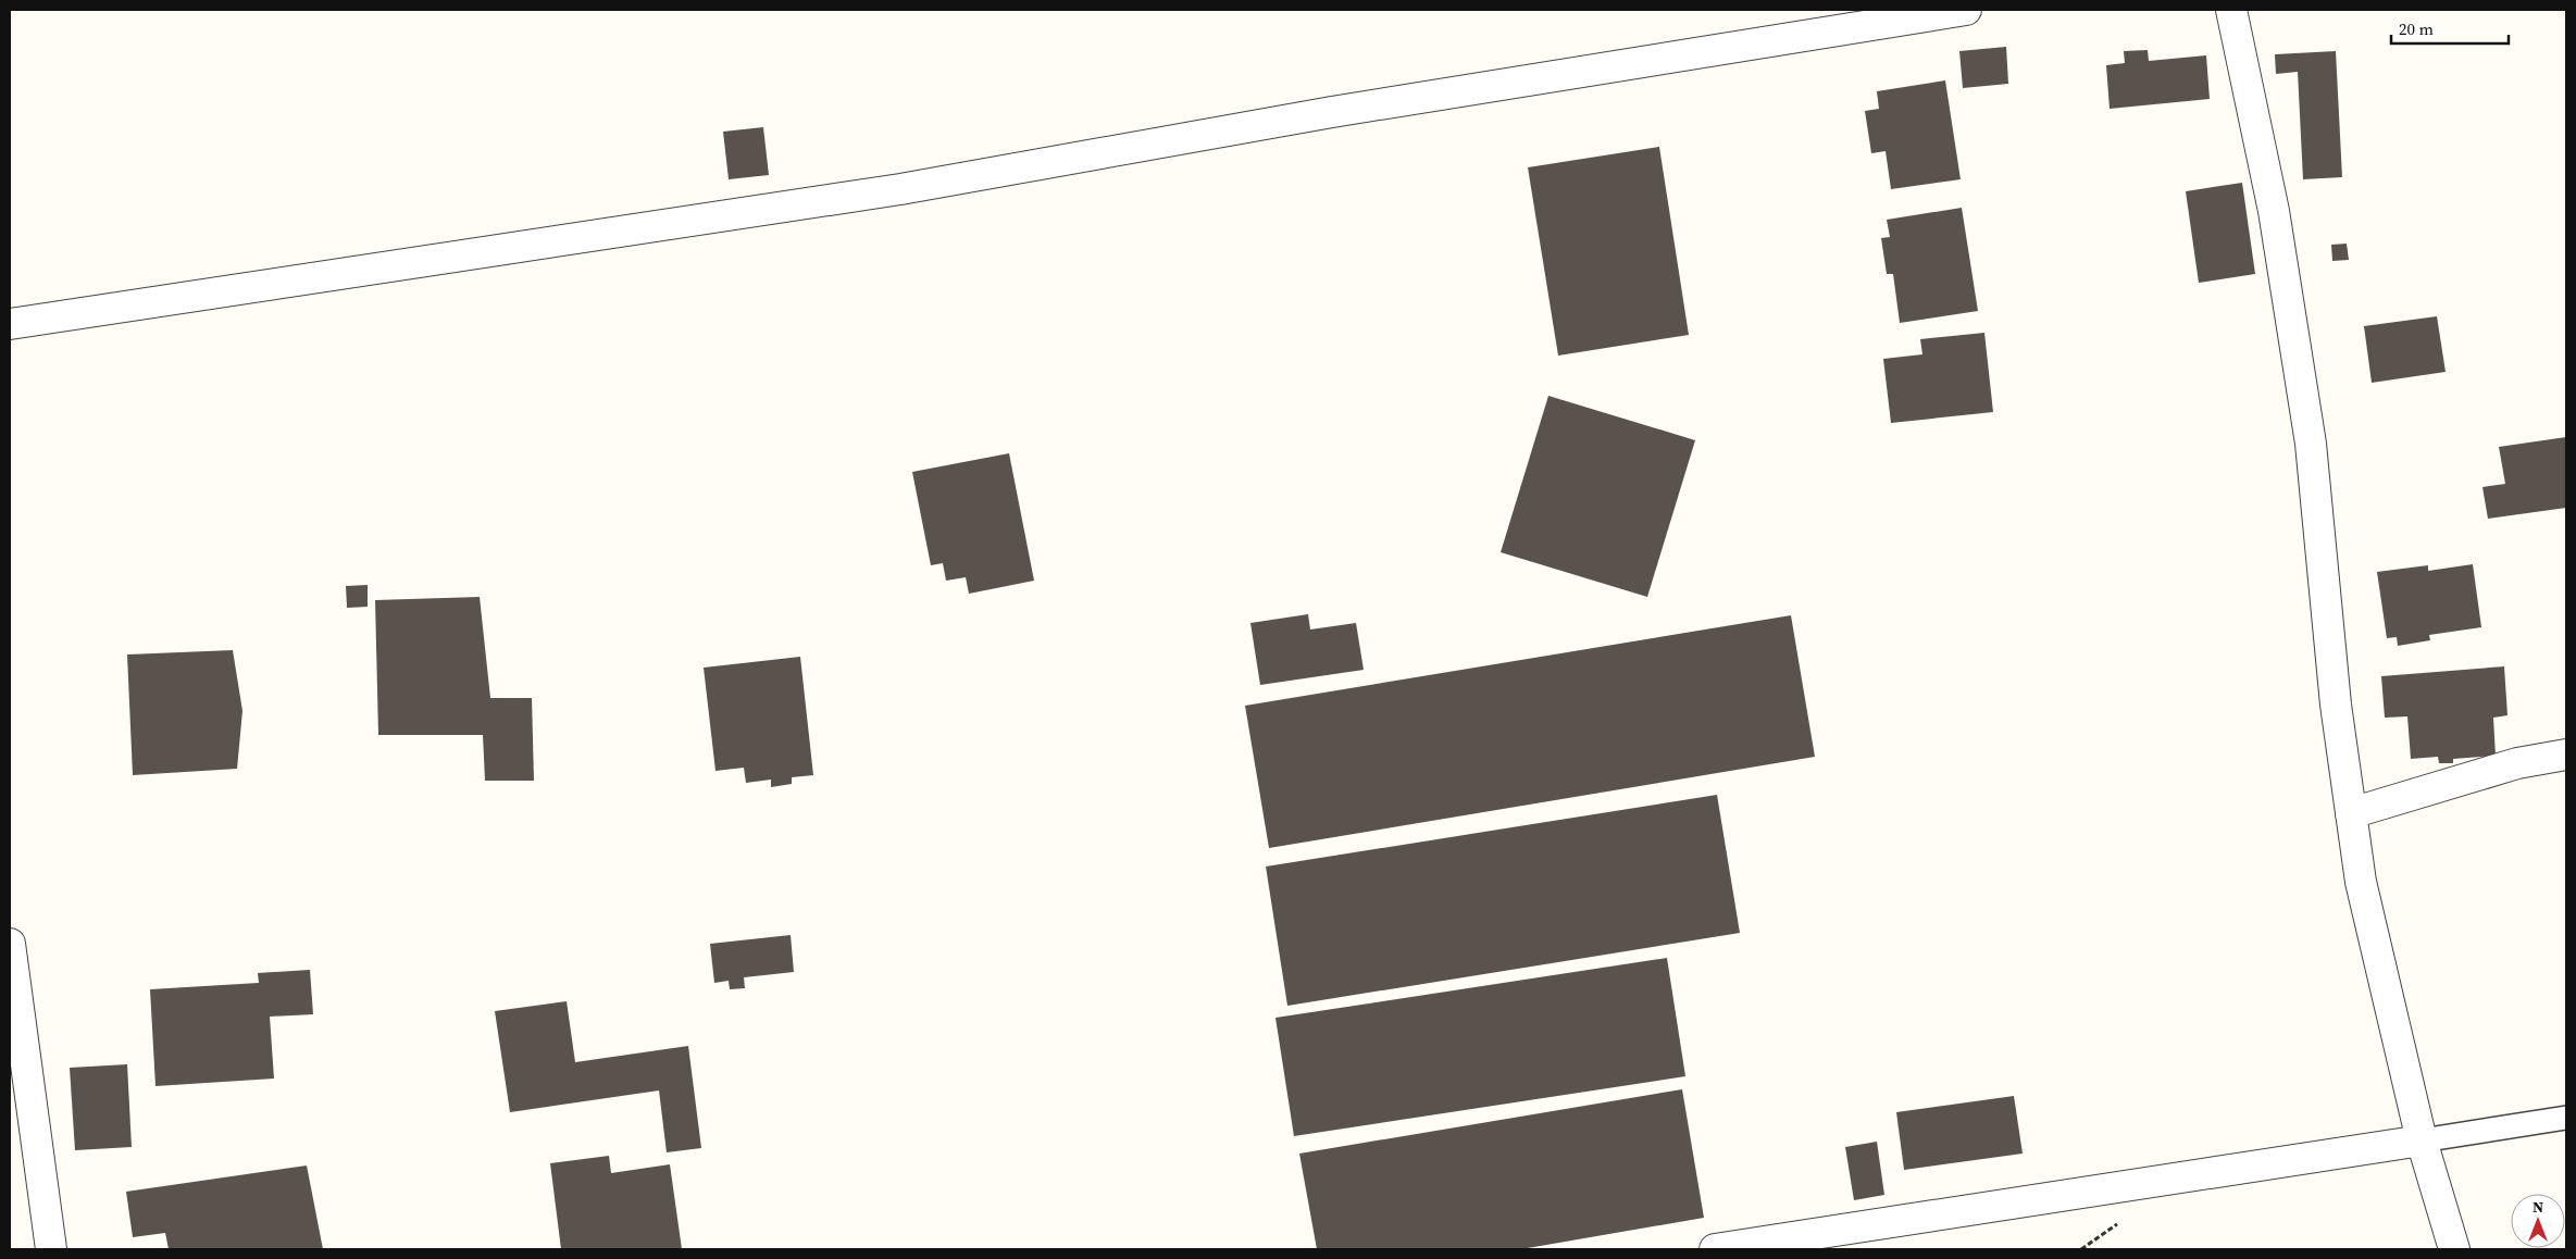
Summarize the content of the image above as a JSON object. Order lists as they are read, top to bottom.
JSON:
{
  "scale_bar": "20 m",
  "north": "top"
}
